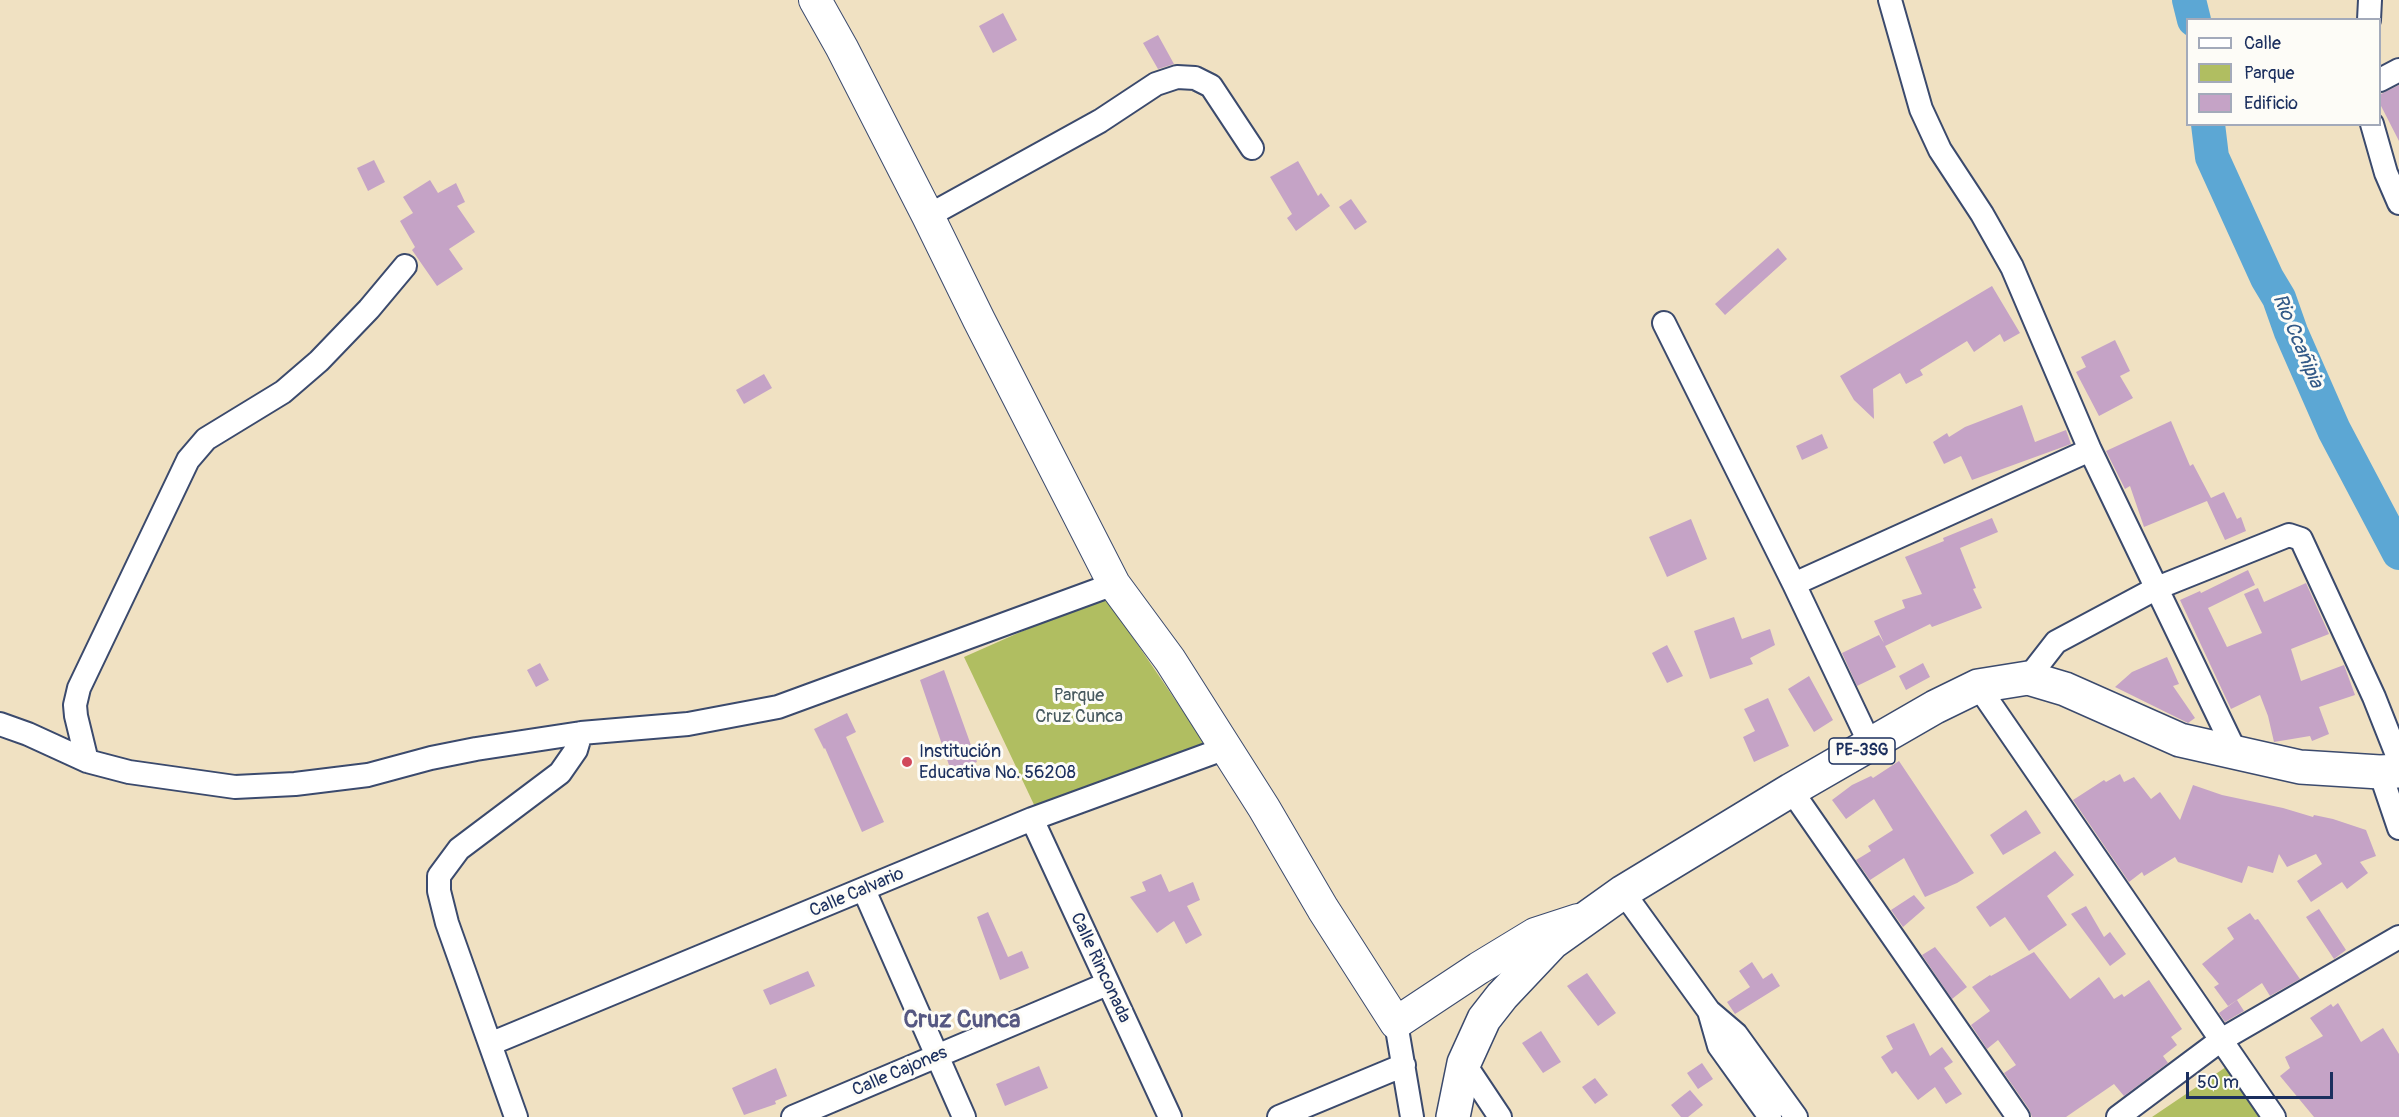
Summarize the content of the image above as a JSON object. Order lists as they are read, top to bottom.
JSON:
{
  "streets": {
    "main road": ["PE-3SG"],
    "street": ["Calle Calvario", "Calle Rinconada", "Calle Cajones"]
  },
  "crossings": [
    ["Calle Calvario", "Calle Rinconada"],
    ["Calle Rinconada", "Calle Cajones"]
  ],
  "districts": ["Cruz Cunca"],
  "water": ["Rio Ccañipia"],
  "parks": ["Parque Cruz Cunca"],
  "places": ["Institución Educativa No. 56208"],
  "legend": ["Calle", "Parque", "Edificio"],
  "scale_bar": "50 m"
}
